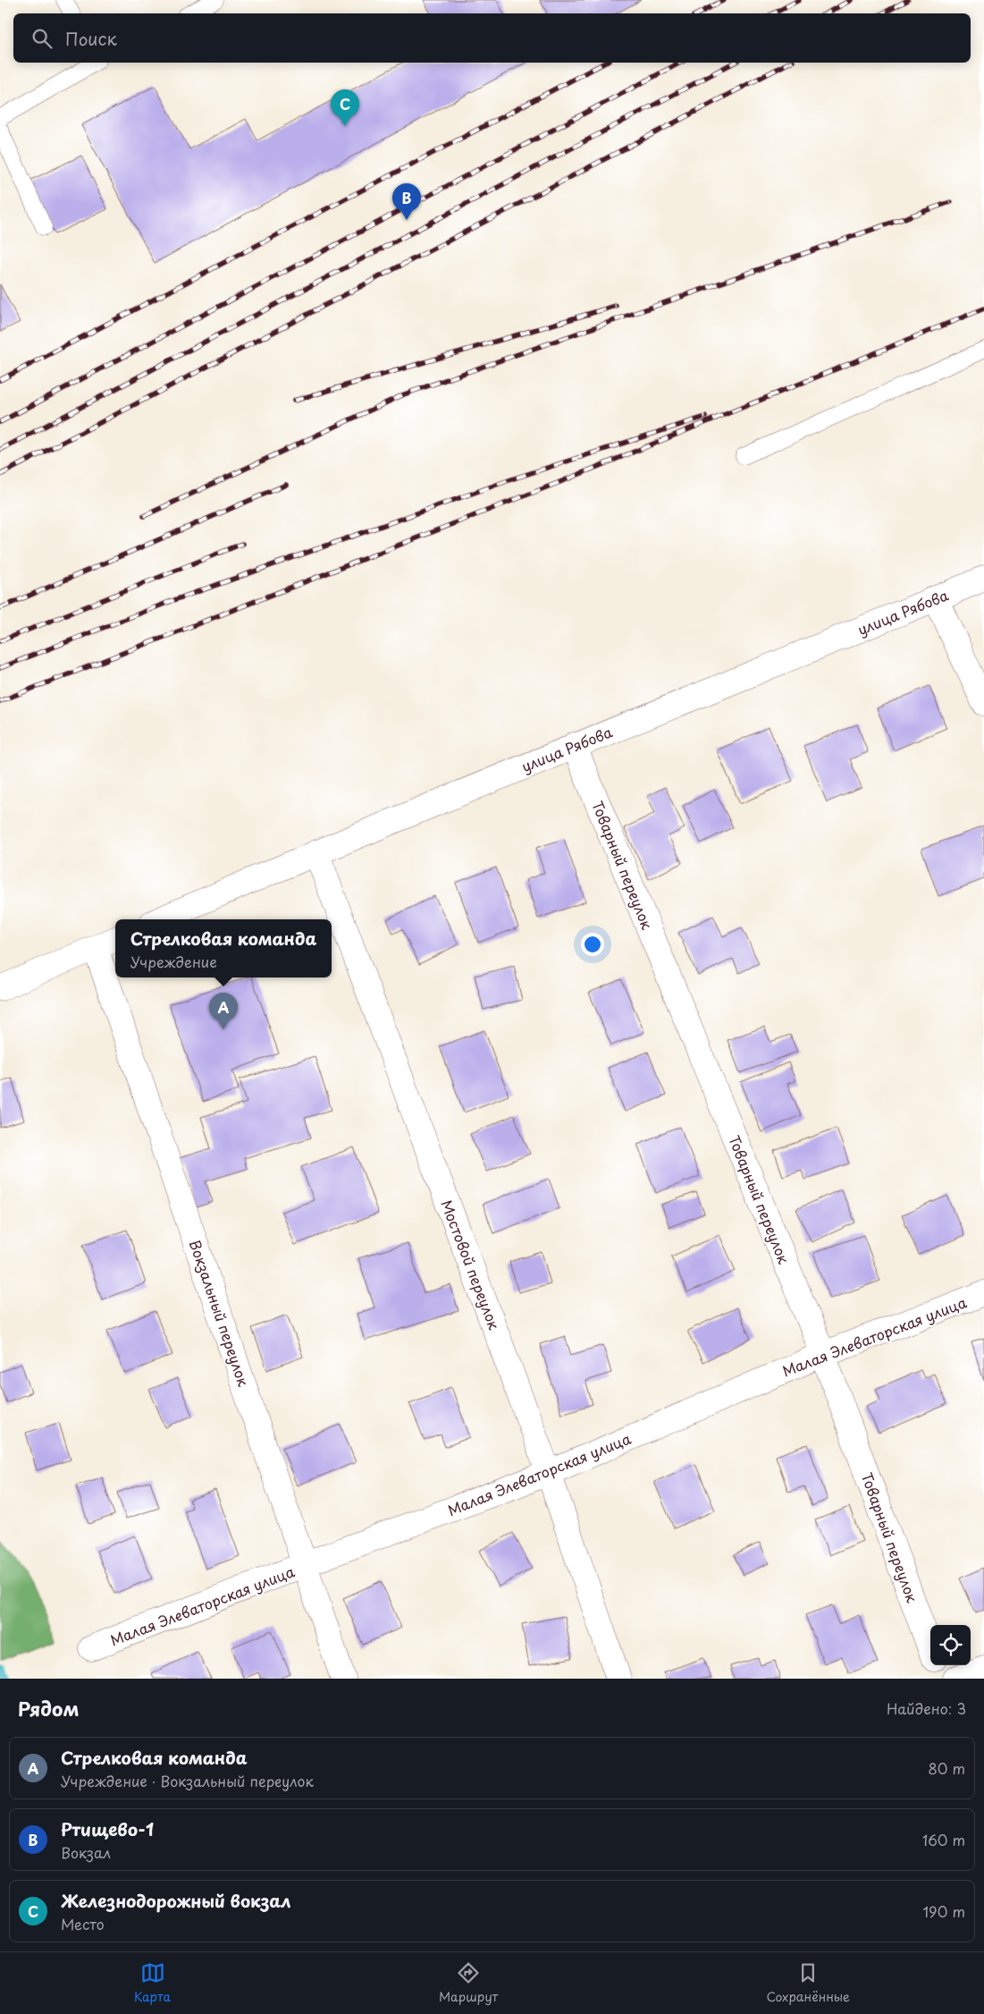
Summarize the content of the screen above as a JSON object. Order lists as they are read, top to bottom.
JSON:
{
  "streets": {
    "street": [
      "улица Рябова",
      "Товарный переулок",
      "Мостовой переулок",
      "Вокзальный переулок",
      "Малая Элеваторская улица"
    ]
  },
  "crossings": [
    ["улица Рябова", "Товарный переулок"],
    ["улица Рябова", "Мостовой переулок"],
    ["Товарный переулок", "Малая Элеваторская улица"],
    ["Мостовой переулок", "Малая Элеваторская улица"],
    ["Вокзальный переулок", "Малая Элеваторская улица"]
  ],
  "page": {
    "search": "Поиск",
    "pins": ["C", "B", "A"],
    "popup": ["Стрелковая команда", "Учреждение"],
    "heading": ["Рядом", "Найдено: 3"],
    "list": [
      {
        "mark": "A",
        "name": "Стрелковая команда",
        "note": "Учреждение · Вокзальный переулок",
        "value": "80 m"
      },
      {
        "mark": "B",
        "name": "Ртищево-1",
        "note": "Вокзал",
        "value": "160 m"
      },
      {
        "mark": "C",
        "name": "Железнодорожный вокзал",
        "note": "Место",
        "value": "190 m"
      }
    ],
    "nav": ["Карта", "Маршрут", "Сохранённые"]
  }
}
